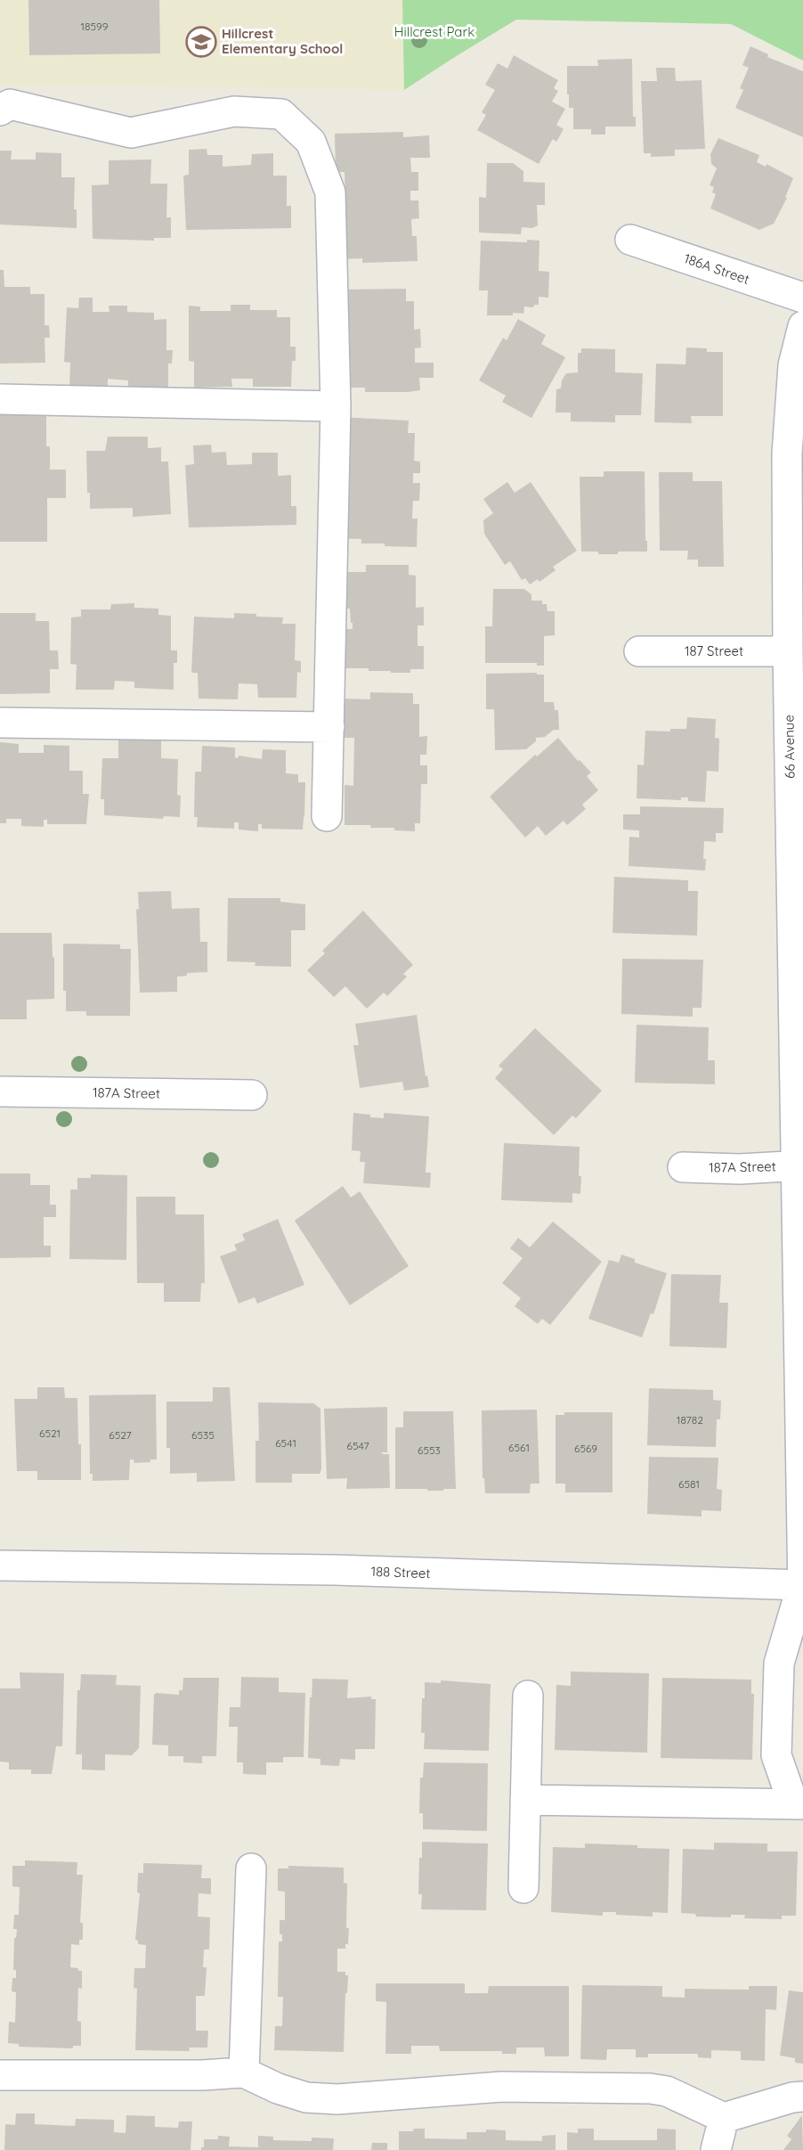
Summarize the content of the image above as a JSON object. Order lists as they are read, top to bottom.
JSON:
{
  "streets": {
    "street": [
      "186A Street",
      "187 Street",
      "66 Avenue",
      "187A Street",
      "188 Street"
    ]
  },
  "crossings": [
    ["187 Street", "66 Avenue"],
    ["66 Avenue", "187A Street"],
    ["66 Avenue", "188 Street"]
  ],
  "parks": ["Hillcrest Park"],
  "places": {
    "school or university": ["Hillcrest Elementary School"]
  },
  "house_numbers": [
    "18599",
    "18782",
    "6521",
    "6527",
    "6535",
    "6541",
    "6547",
    "6561",
    "6569",
    "6553",
    "6581"
  ]
}
